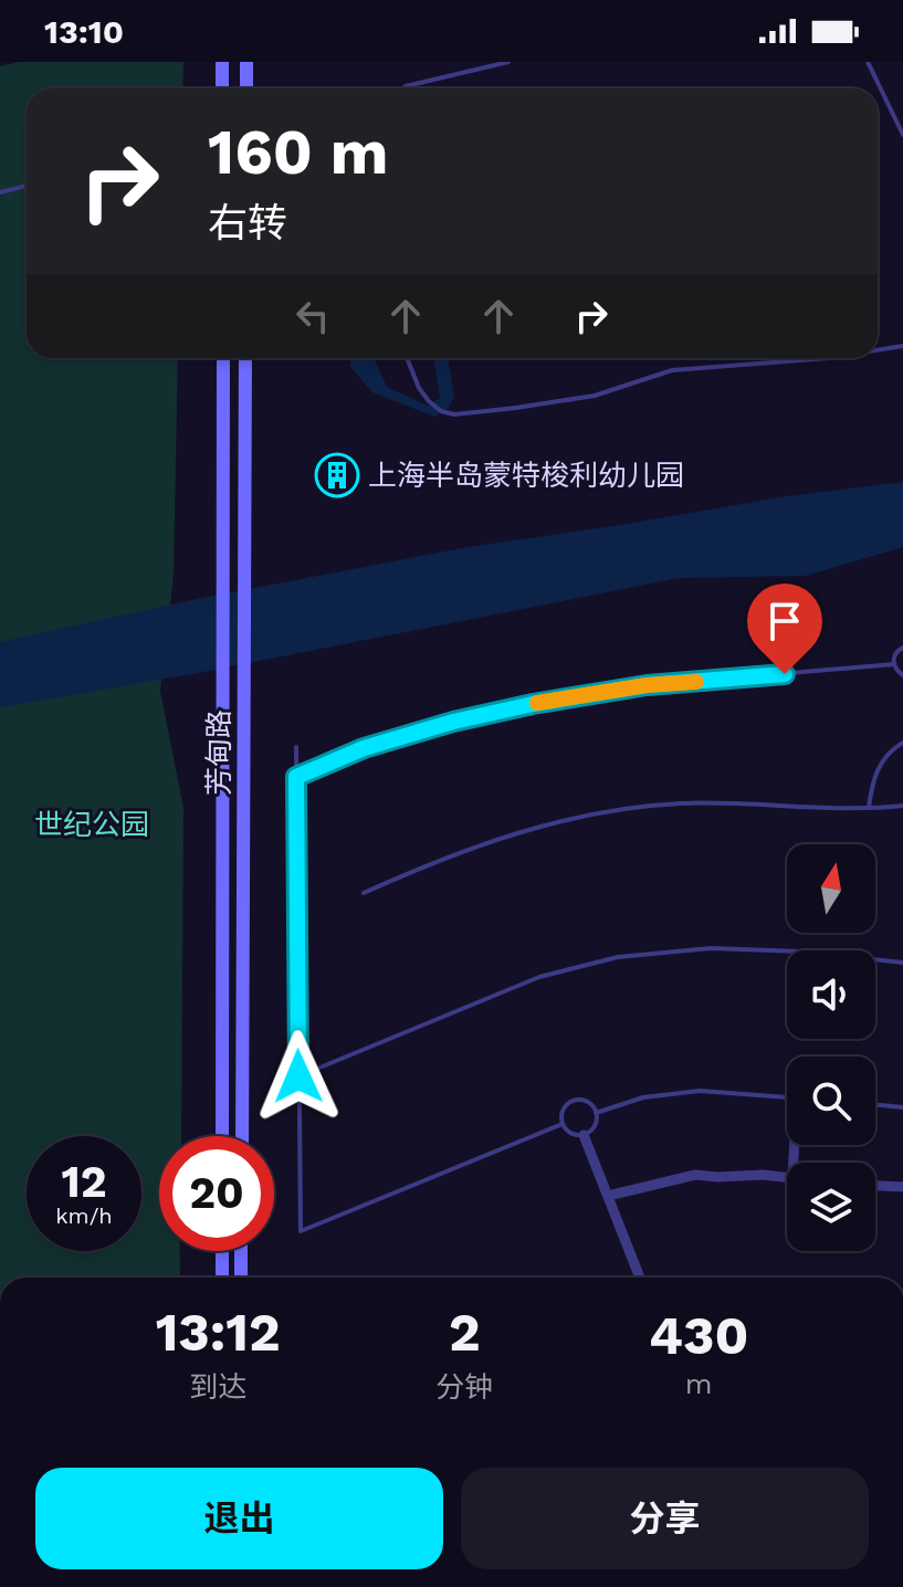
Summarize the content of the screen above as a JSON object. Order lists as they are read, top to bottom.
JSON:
{
  "streets": {
    "main road": ["芳甸路"]
  },
  "parks": ["世纪公园"],
  "places": {
    "building": ["上海半岛蒙特梭利幼儿园"]
  },
  "north": "top",
  "page": {
    "status": "13:10",
    "turn": ["160 m", "右转"],
    "speed": "12 km/h",
    "limit": "20",
    "eta": [
      "13:12",
      "到达",
      "2",
      "分钟",
      "430",
      "m"
    ],
    "buttons": ["退出", "分享"]
  }
}
